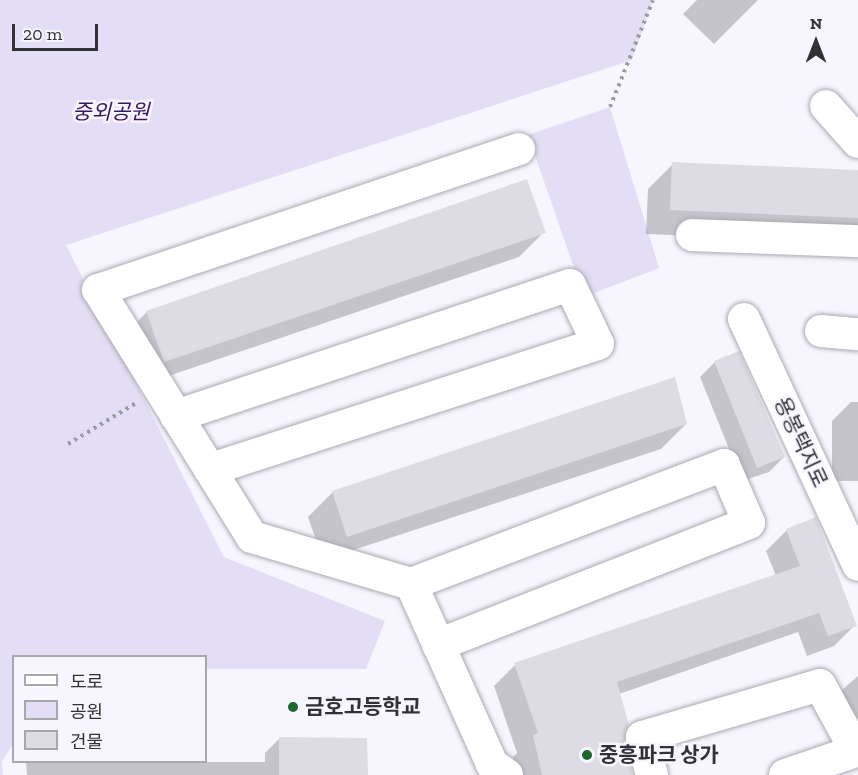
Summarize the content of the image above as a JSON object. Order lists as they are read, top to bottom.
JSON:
{
  "streets": {
    "lane": ["용봉택지로"]
  },
  "parks": ["중외공원"],
  "places": ["금호고등학교", "중흥파크 상가"],
  "legend": ["도로", "공원", "건물"],
  "scale_bar": "20 m",
  "north": "top"
}
